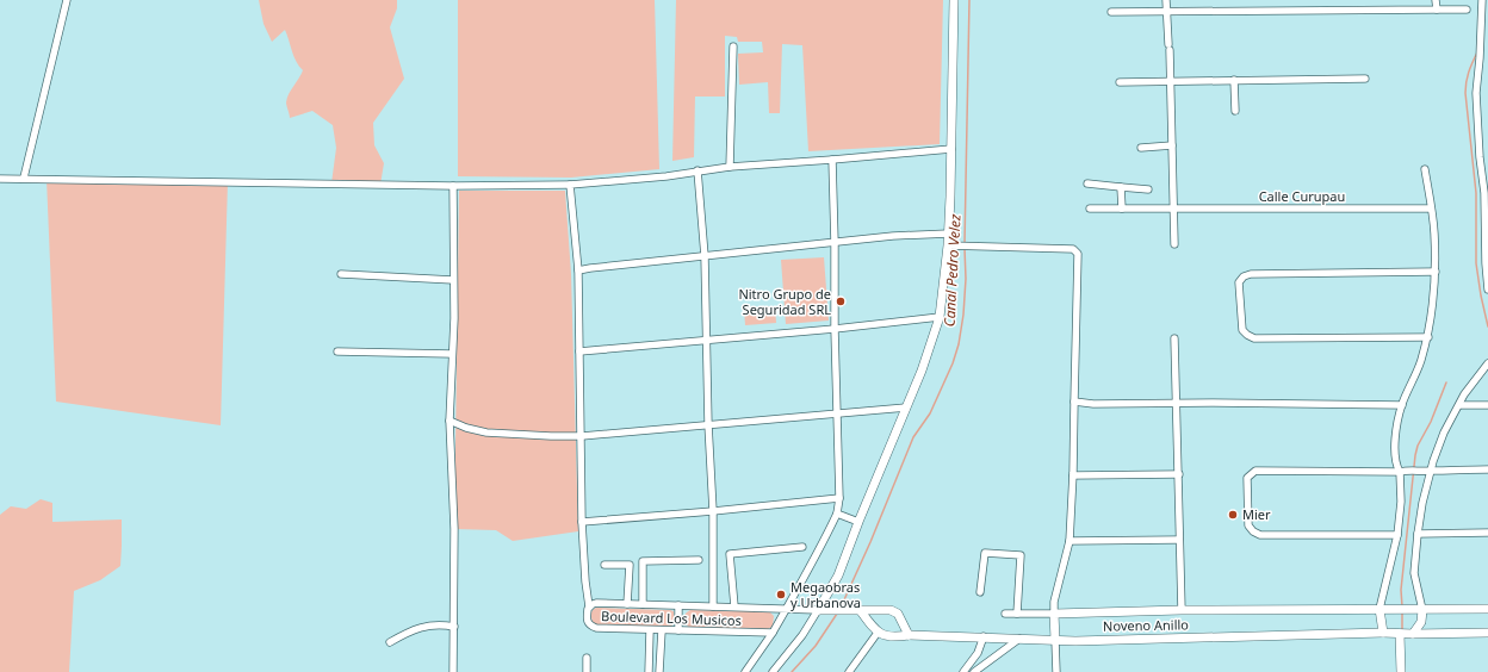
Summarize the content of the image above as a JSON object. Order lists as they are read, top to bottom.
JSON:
{
  "streets": {
    "street": ["Calle Curupau", "Boulevard Los Musicos", "Noveno Anillo"]
  },
  "water": ["Canal Pedro Velez"],
  "places": ["Nitro Grupo de Seguridad SRL", "Mier", "Megaobras y Urbanova"]
}
